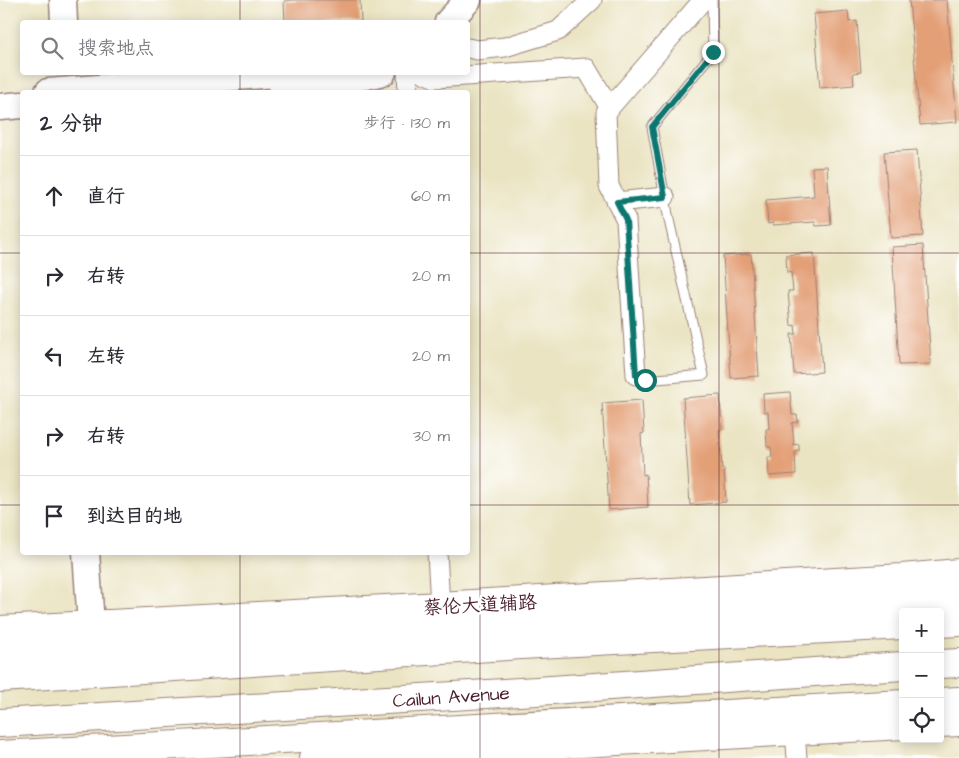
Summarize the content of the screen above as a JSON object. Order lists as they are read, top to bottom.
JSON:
{
  "streets": {
    "main road": ["蔡伦大道辅路", "Cailun Avenue"]
  },
  "page": {
    "search": "搜索地点",
    "heading": ["2 分钟", "步行 · 130 m"],
    "list": [
      ["直行", "60 m"],
      ["右转", "20 m"],
      ["左转", "20 m"],
      ["右转", "30 m"],
      "到达目的地"
    ],
    "map_buttons": ["+", "−"]
  }
}
